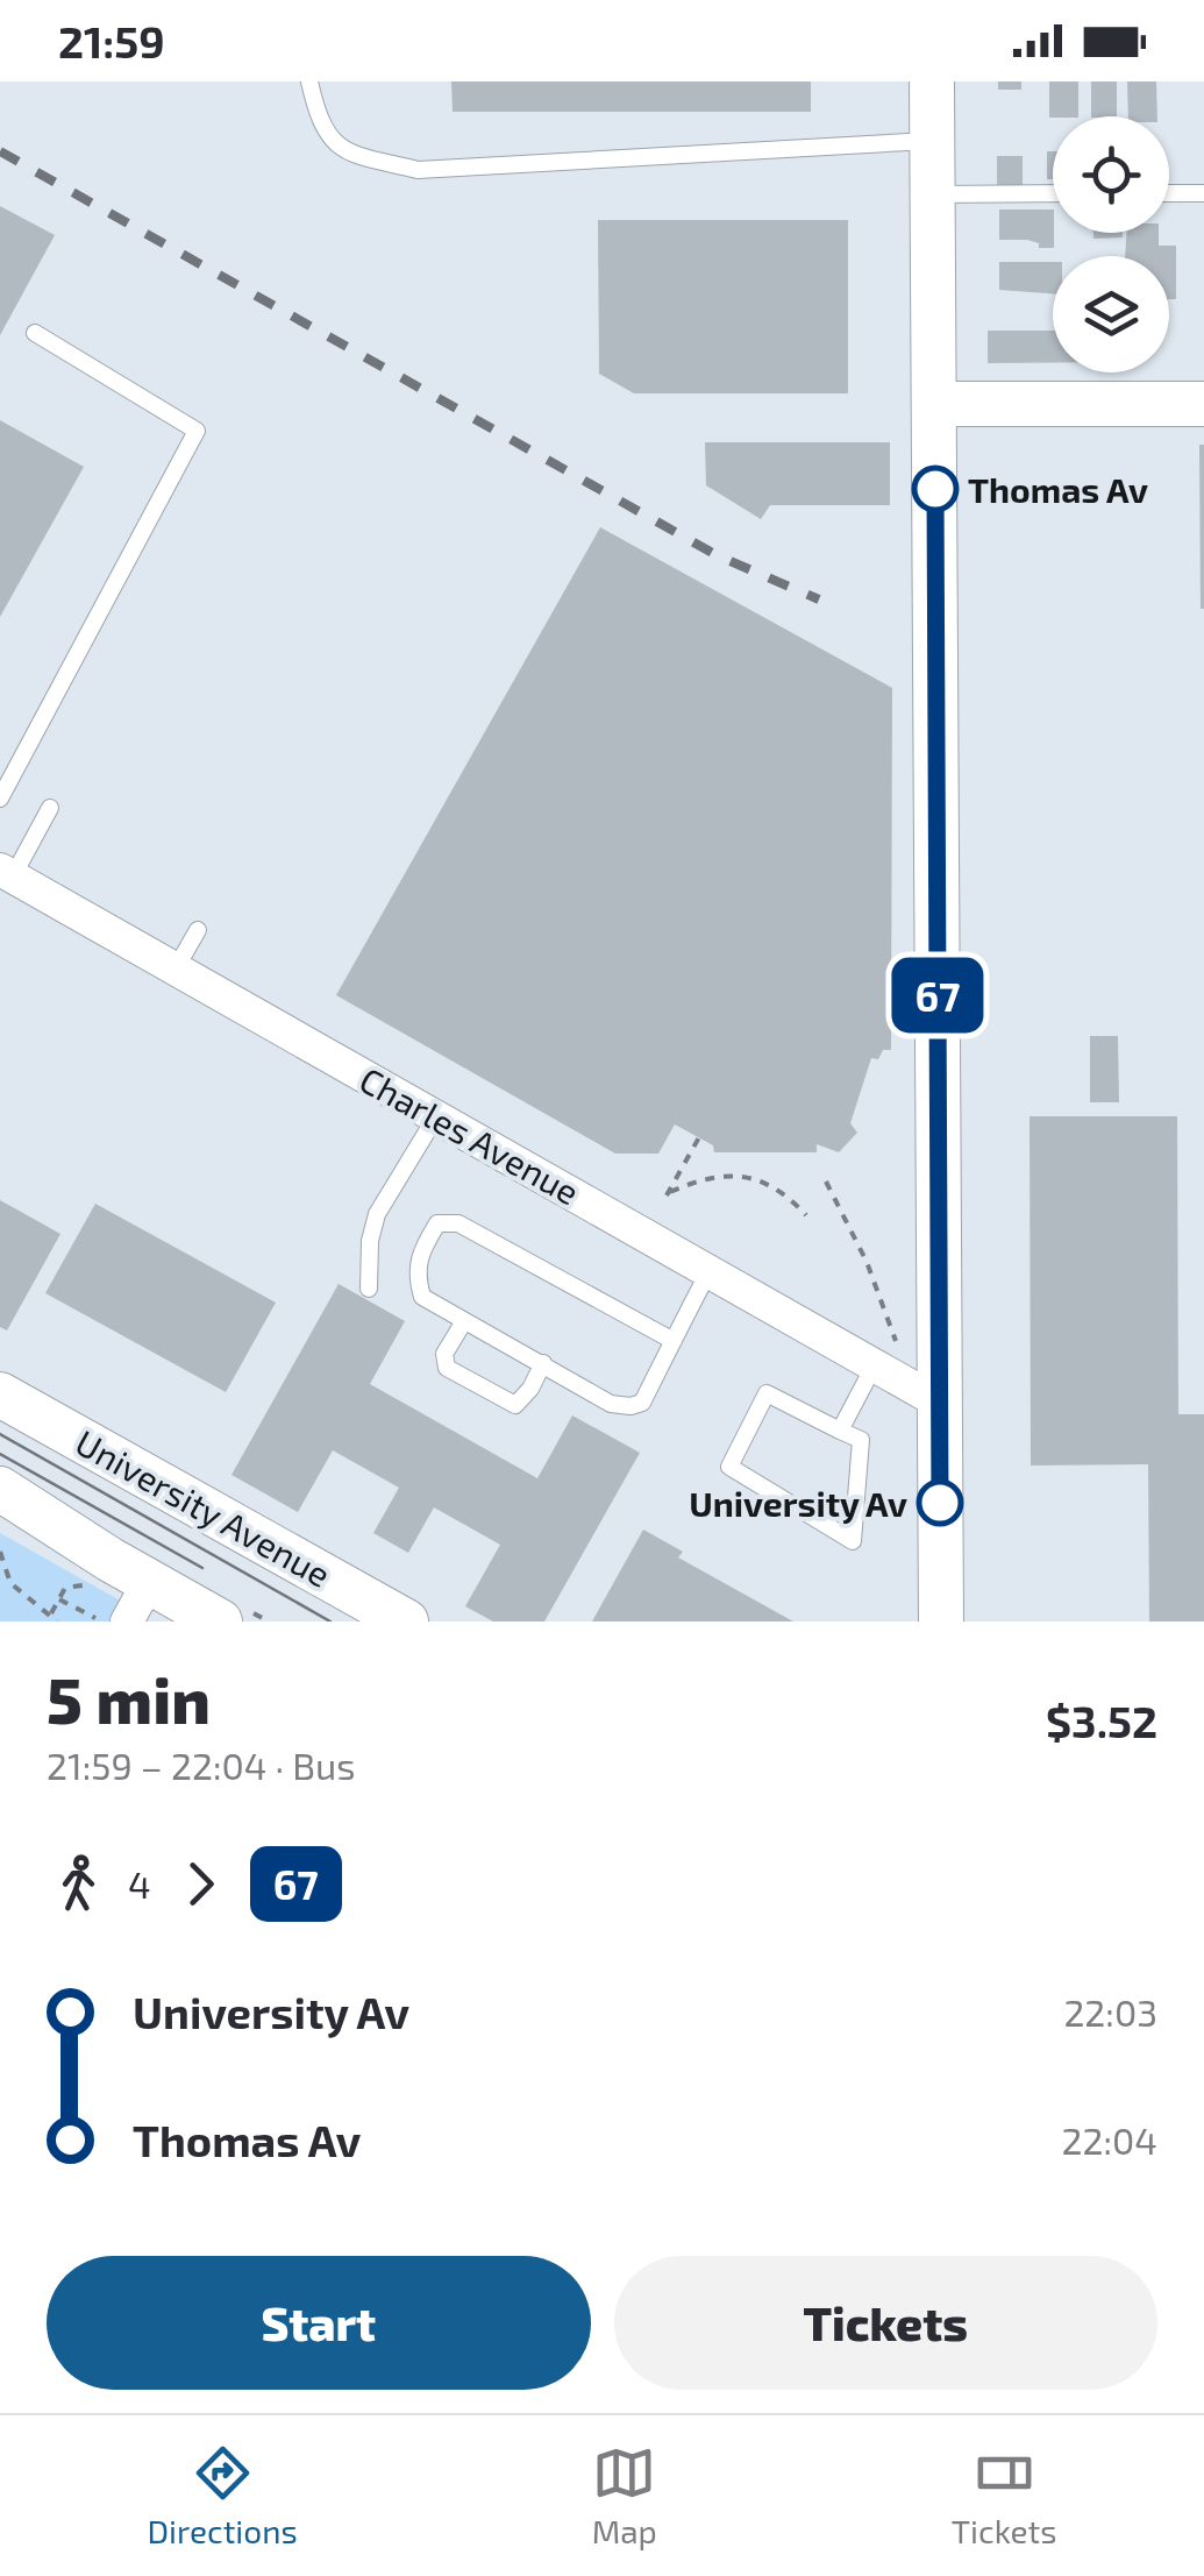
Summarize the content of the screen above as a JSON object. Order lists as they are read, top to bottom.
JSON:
{
  "streets": {
    "street": ["Charles Avenue", "University Avenue"]
  },
  "places": ["Thomas Av", "University Av"],
  "lines": ["bus line 67"],
  "page": {
    "status": "21:59",
    "on_map": "67",
    "heading": ["5 min", "21:59 – 22:04 · Bus", "$3.52"],
    "legs": ["4", "67"],
    "list": [
      {
        "name": "University Av",
        "value": "22:03"
      },
      {
        "name": "Thomas Av",
        "value": "22:04"
      }
    ],
    "buttons": ["Start", "Tickets"],
    "tabs": ["Directions", "Map", "Tickets"]
  }
}
